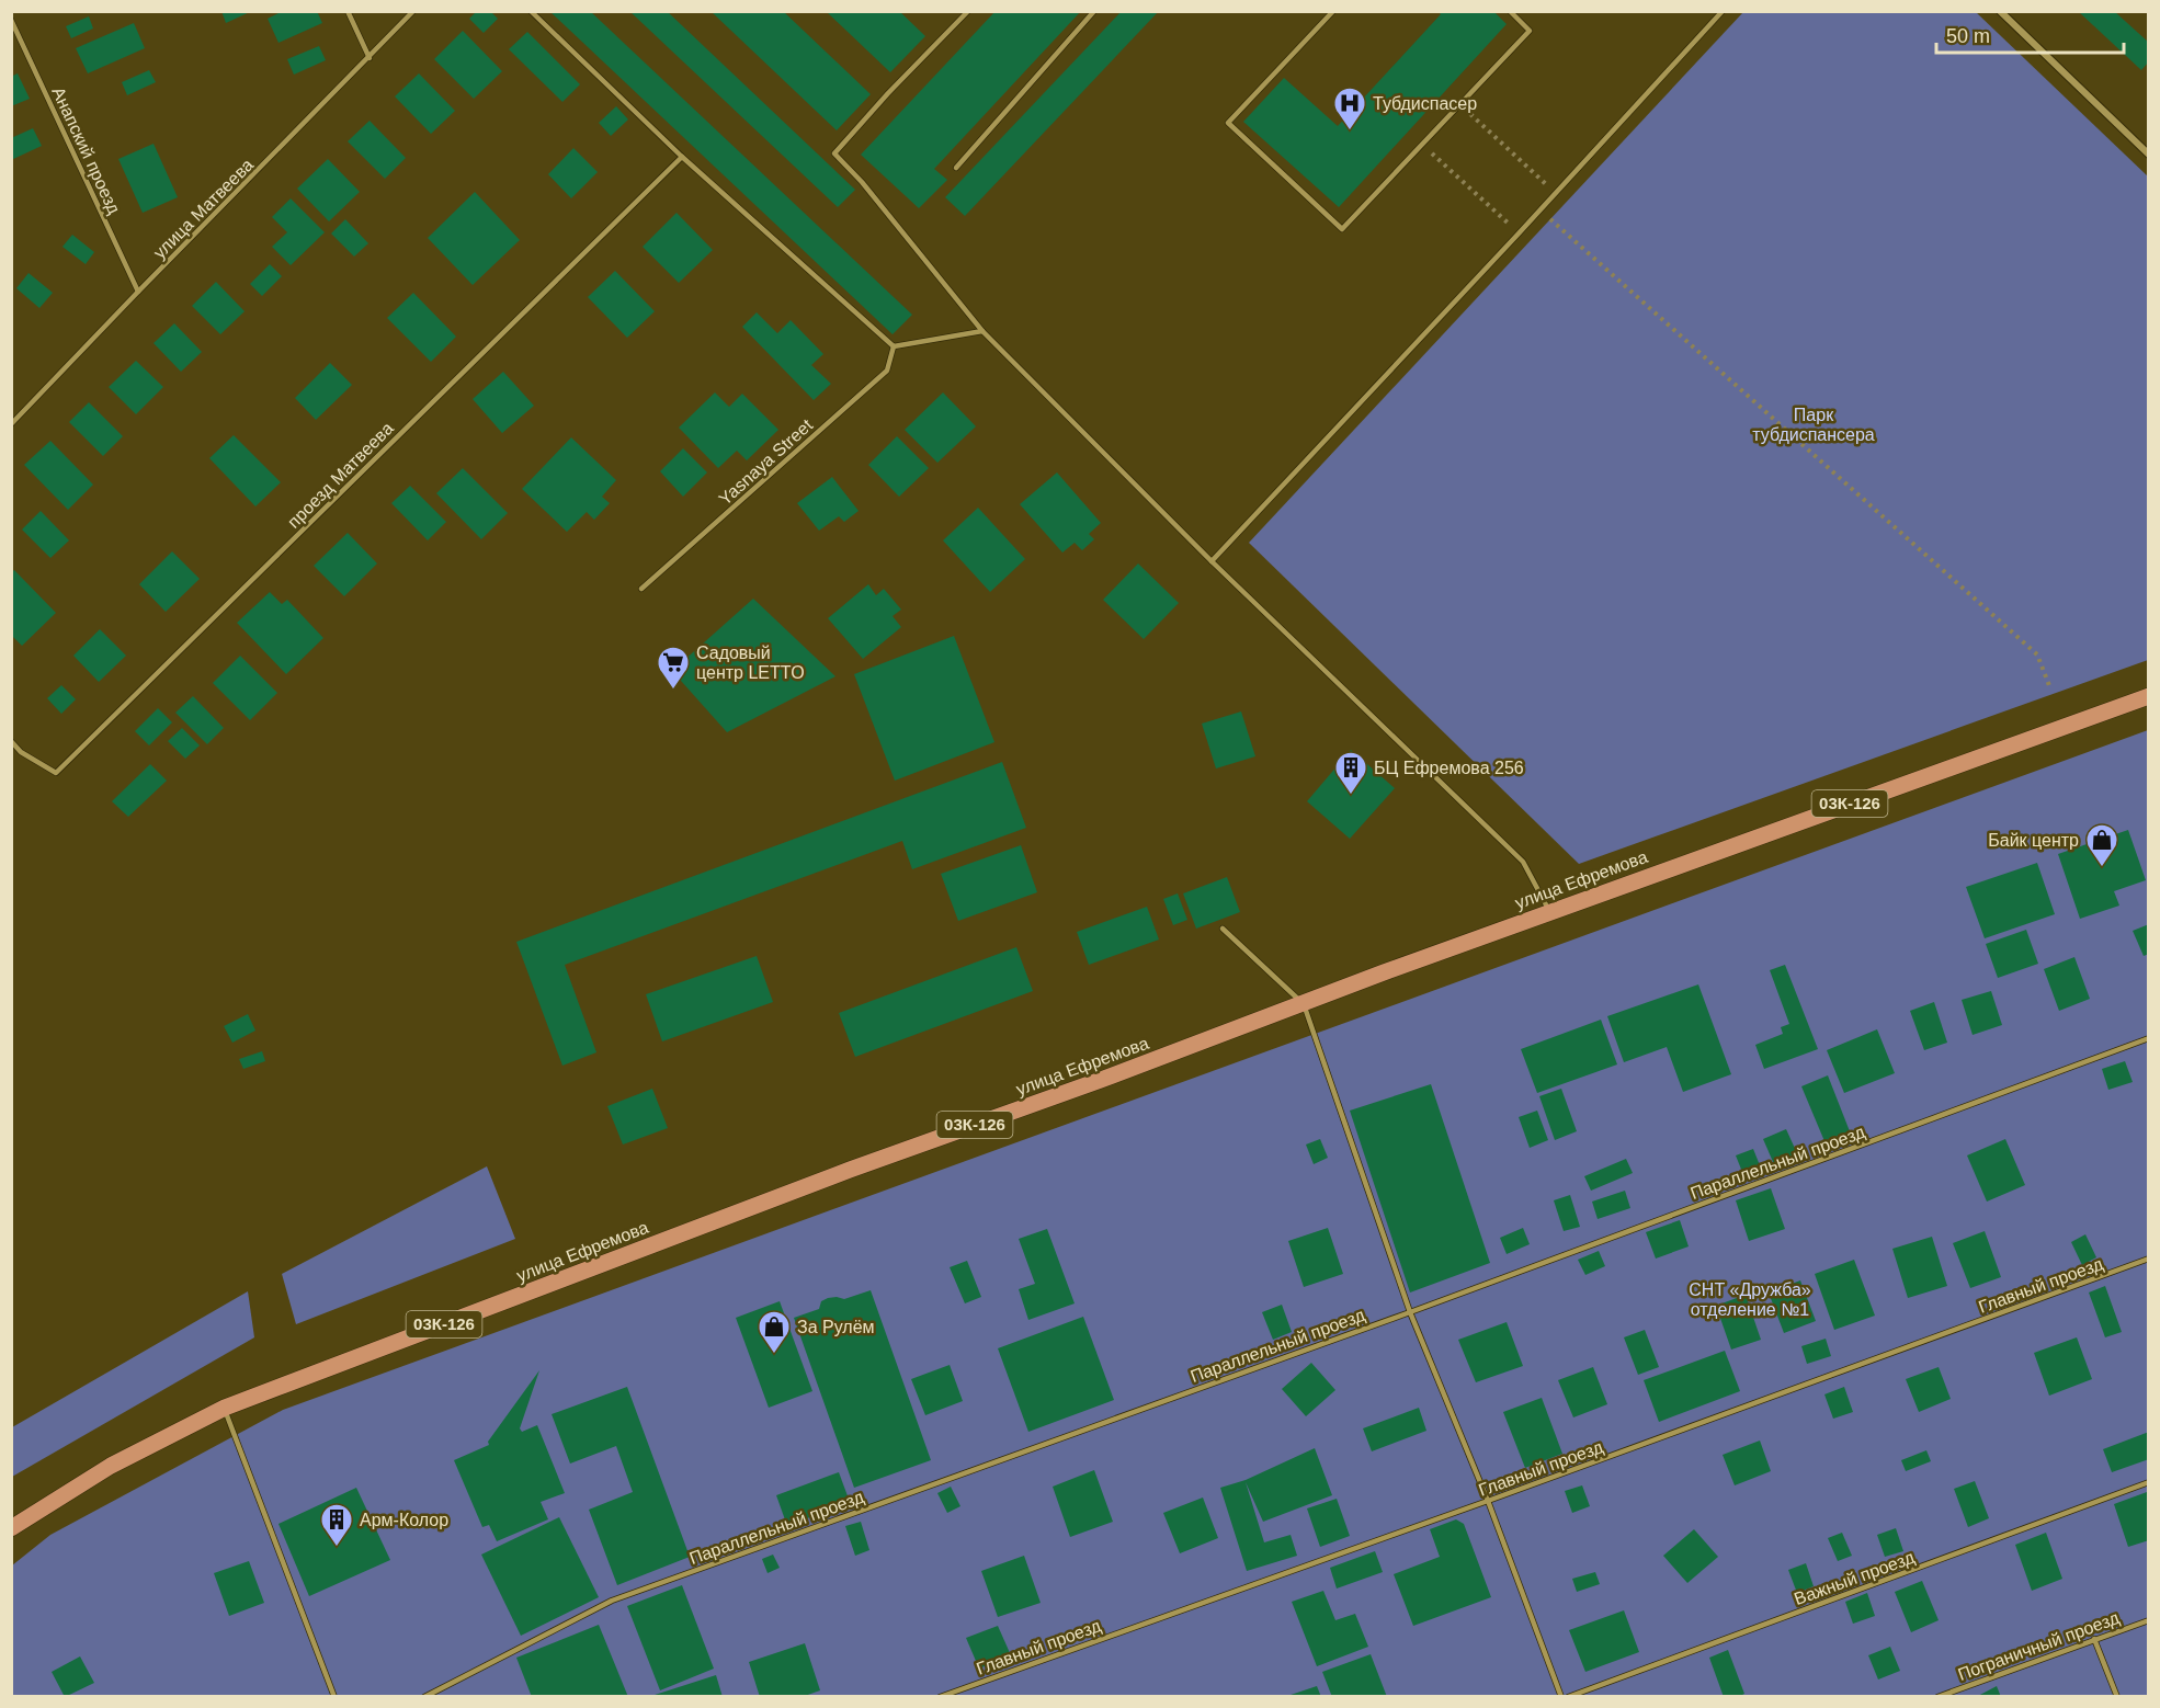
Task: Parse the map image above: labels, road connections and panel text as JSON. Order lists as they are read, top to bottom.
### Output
{
  "streets": {
    "main road": ["03К-126", "улица Ефремова"],
    "lane": [
      "Анапский проезд",
      "улица Матвеева",
      "Yasnaya Street",
      "проезд Матвеева",
      "Параллельный проезд",
      "Главный проезд",
      "Важный проезд",
      "Пограничный проезд"
    ]
  },
  "crossings": [
    ["Анапский проезд", "улица Матвеева"]
  ],
  "parks": ["Парк тубдиспансера", "СНТ «Дружба» отделение №1"],
  "places": {
    "hospital": ["Тубдиспасер"],
    "supermarket": ["Садовый центр LETTO"],
    "building": ["БЦ Ефремова 256", "Арм-Колор"],
    "shop": ["Байк центр", "За Рулём"]
  },
  "scale_bar": "50 m"
}
